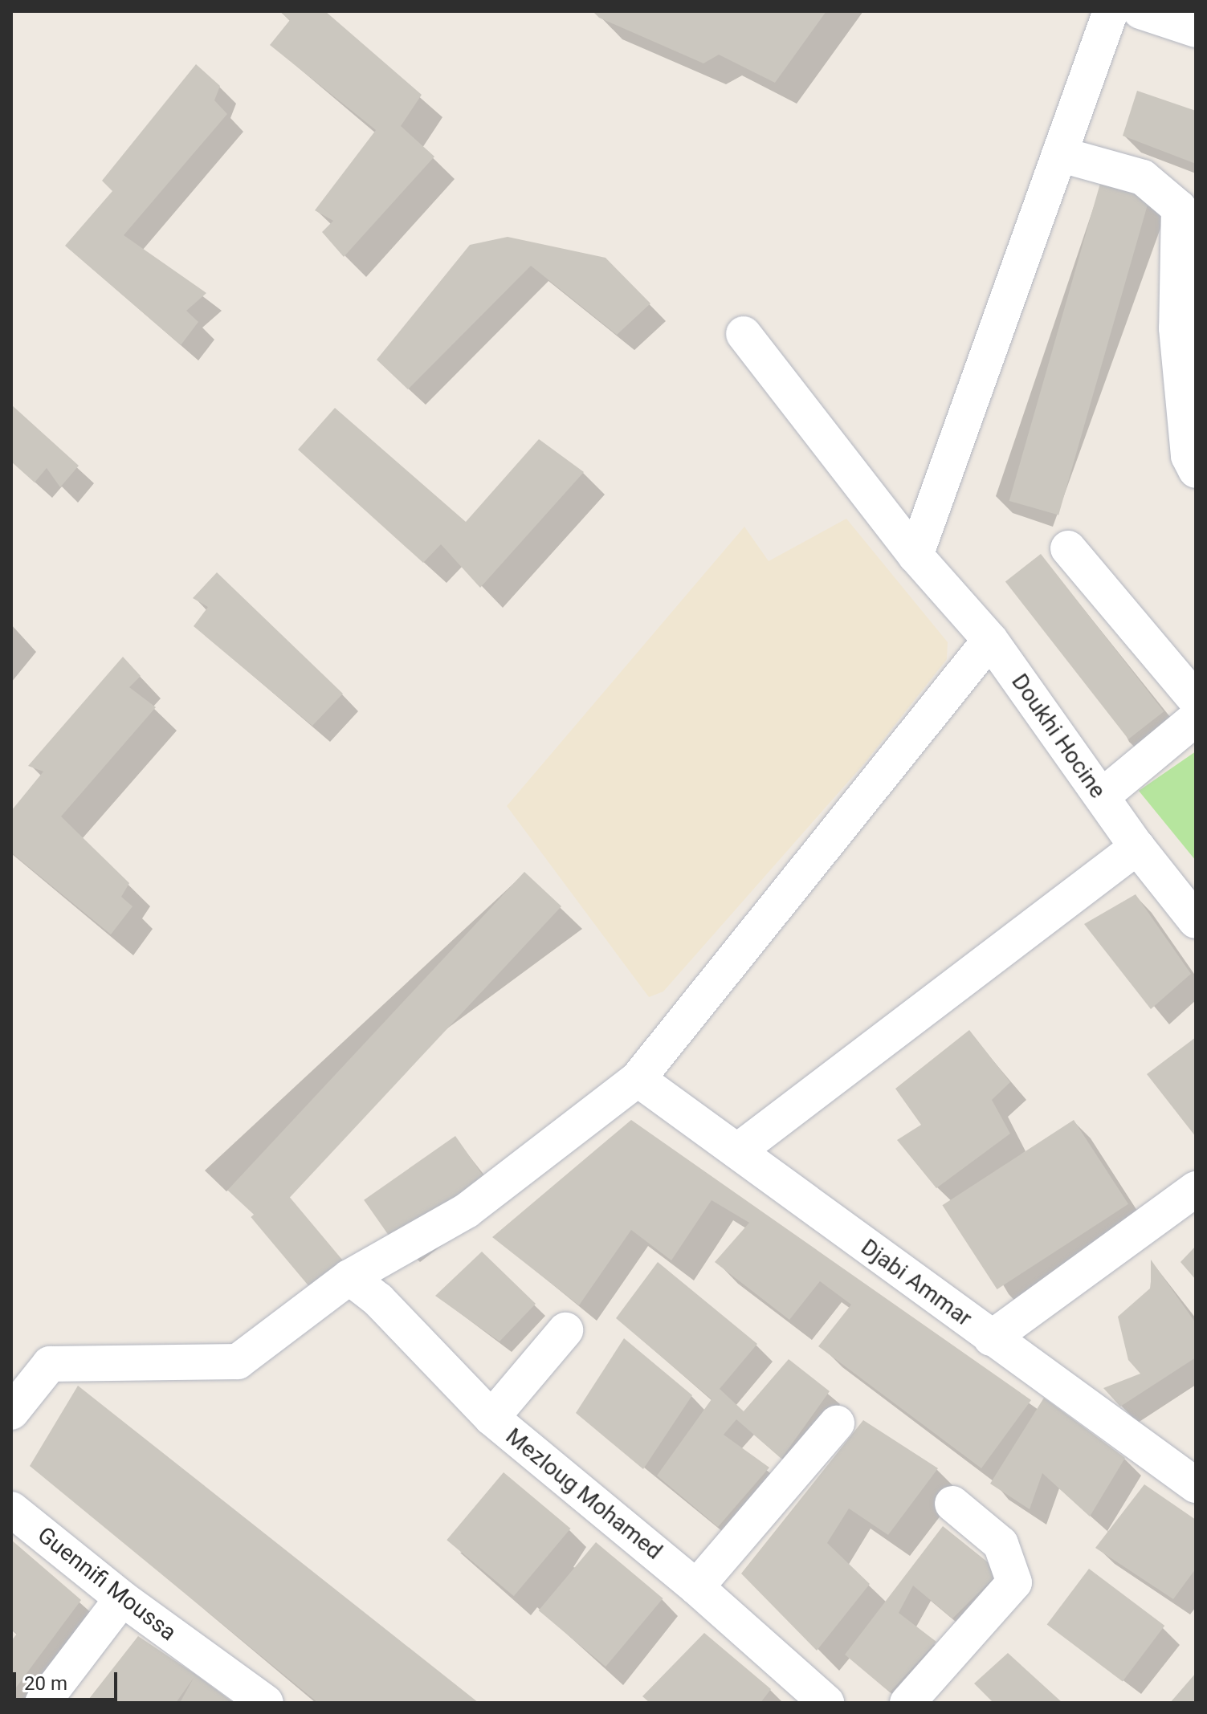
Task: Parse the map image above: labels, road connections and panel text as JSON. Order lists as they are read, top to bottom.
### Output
{
  "streets": {
    "street": [
      "Doukhi Hocine",
      "Djabi Ammar",
      "Mezloug Mohamed",
      "Guennifi Moussa"
    ]
  },
  "scale_bar": "20 m"
}
